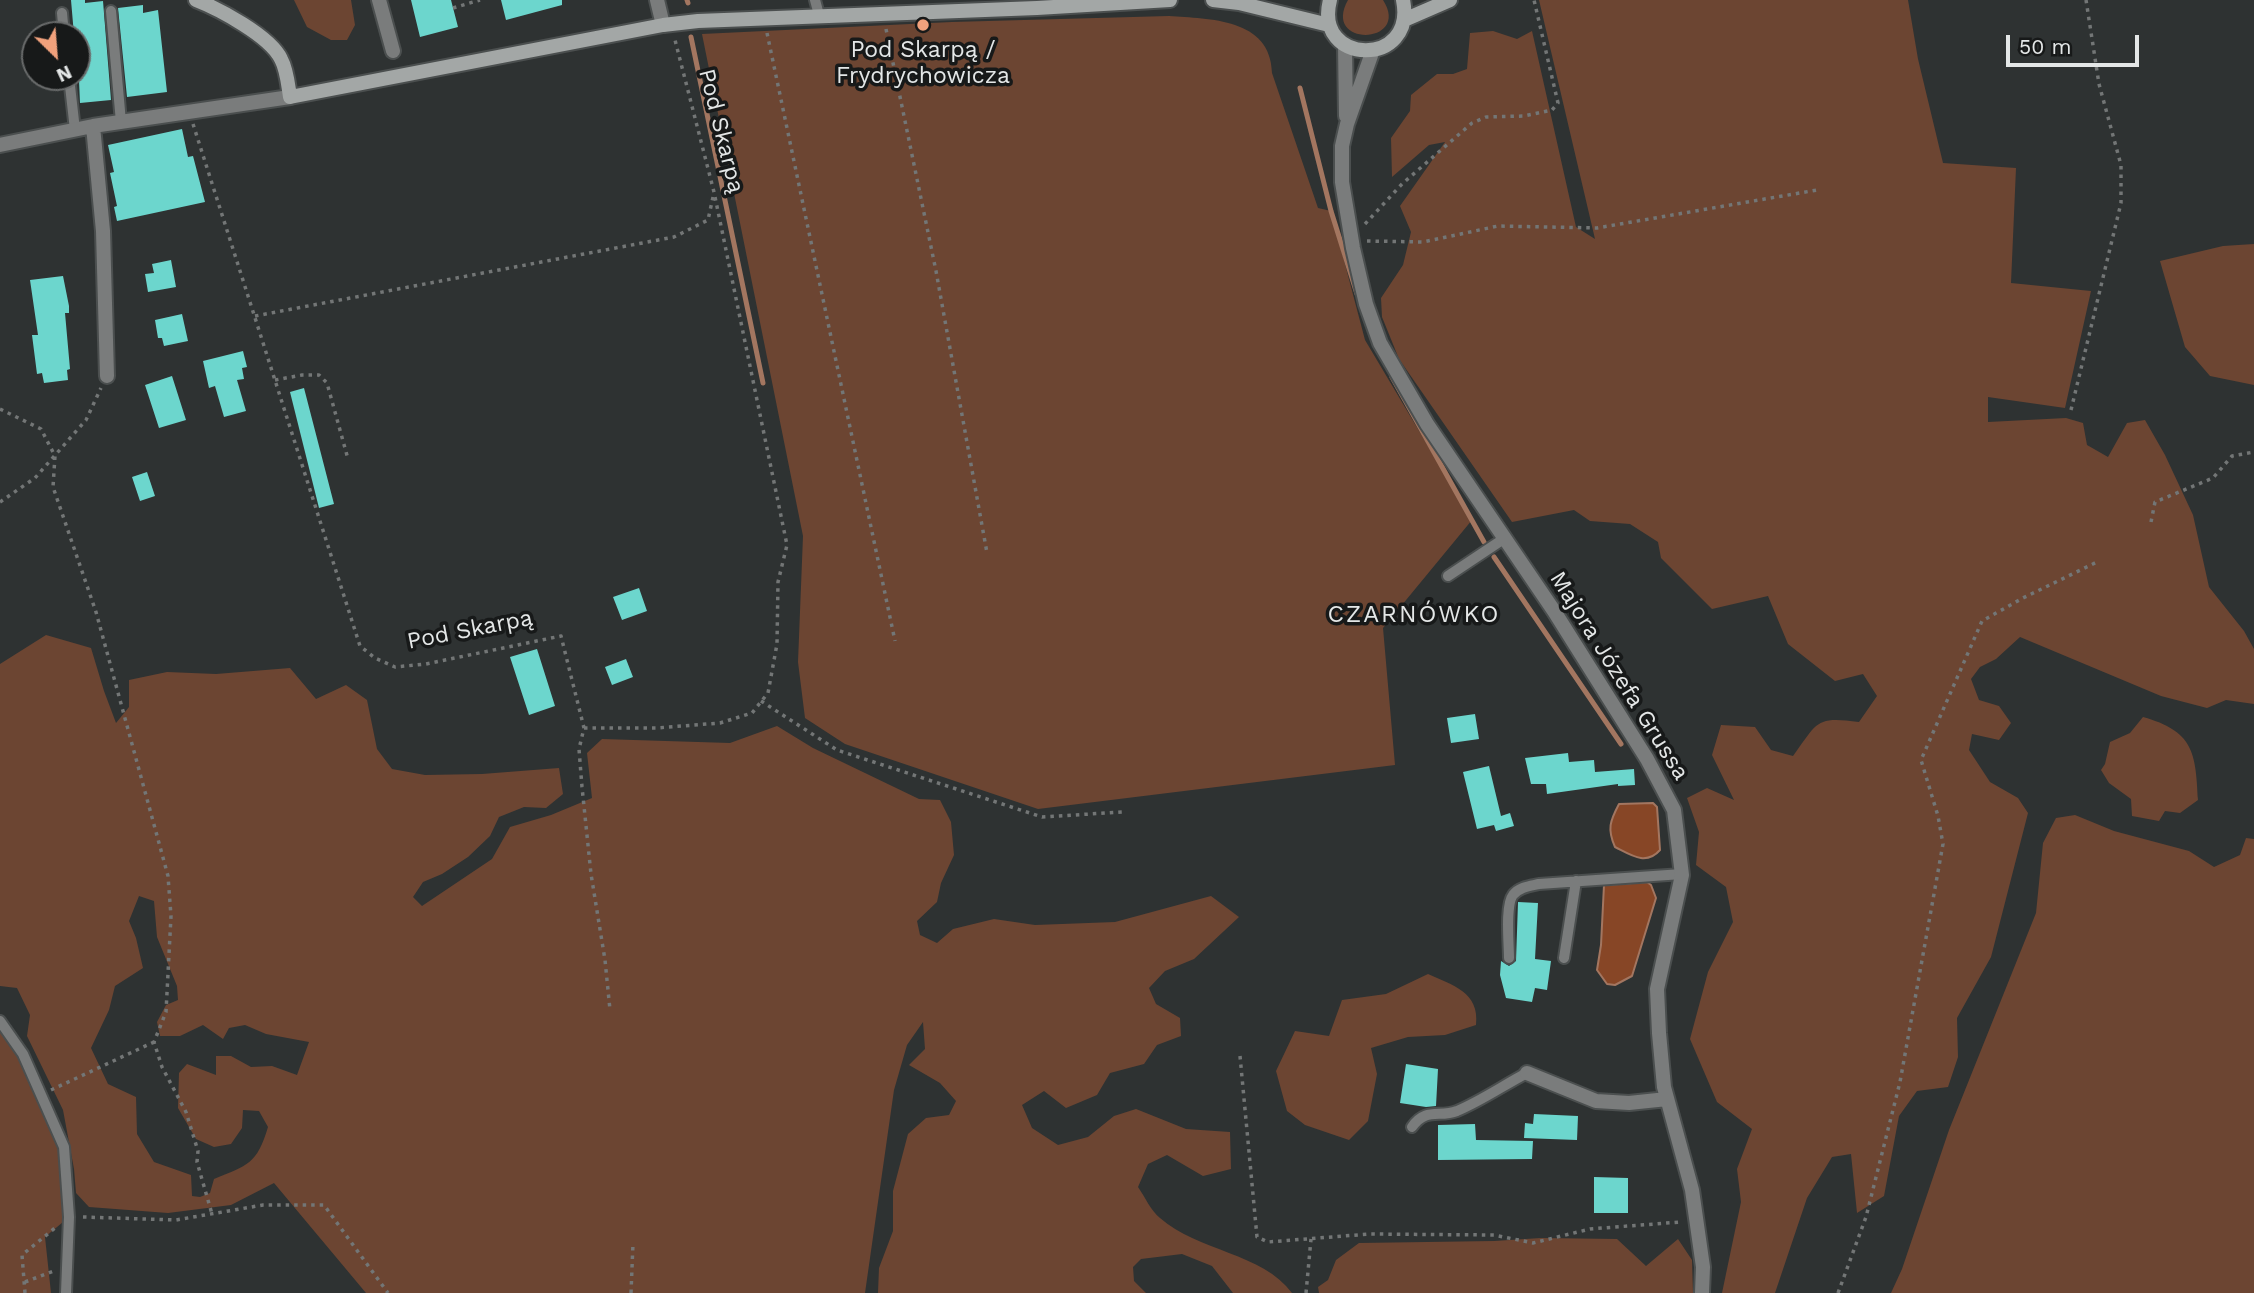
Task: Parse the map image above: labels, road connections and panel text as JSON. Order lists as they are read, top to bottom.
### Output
{
  "streets": {
    "street": ["Majora Józefa Grussa"],
    "path": ["Pod Skarpą"]
  },
  "districts": ["CZARNÓWKO"],
  "places": ["Pod Skarpą / Frydrychowicza"],
  "scale_bar": "50 m",
  "north": "bottom right"
}
